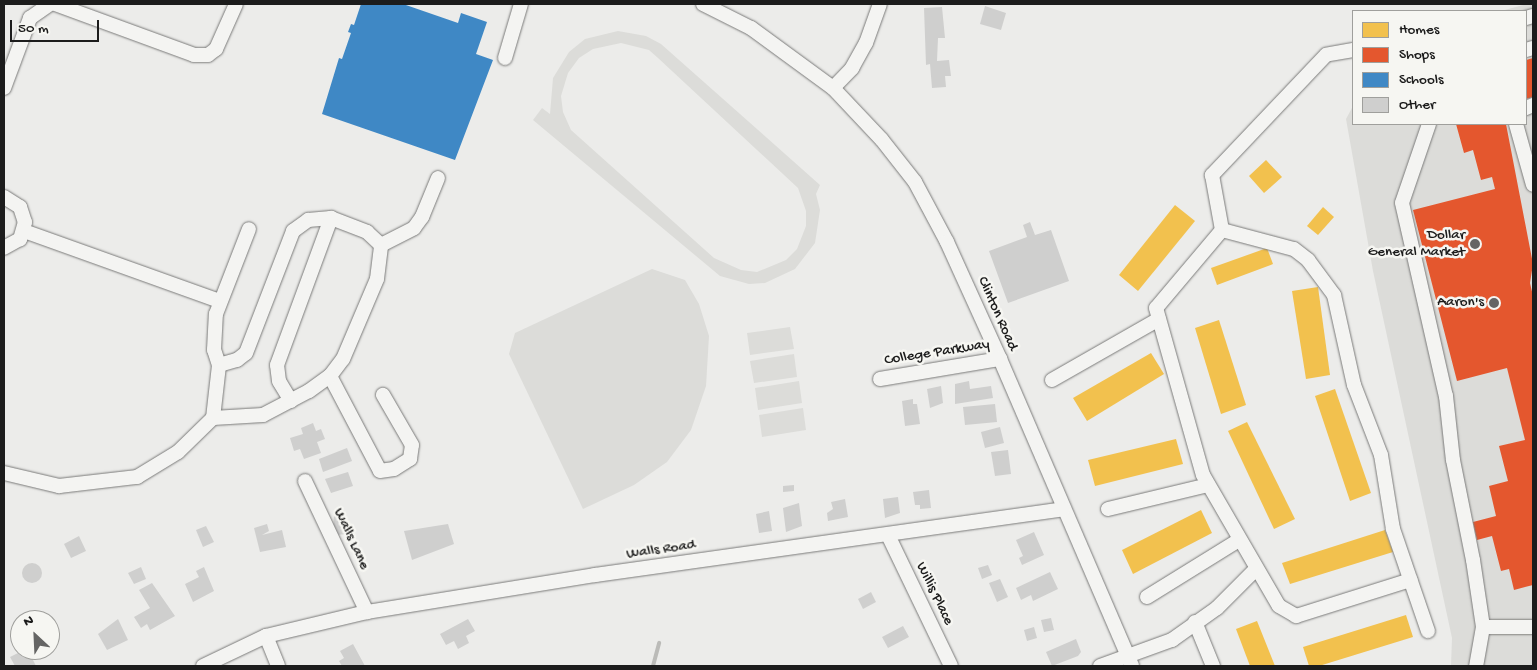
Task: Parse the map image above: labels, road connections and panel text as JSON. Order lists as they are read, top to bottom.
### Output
{
  "streets": {
    "street": [
      "Clinton Road",
      "College Parkway",
      "Walls Lane",
      "Walls Road",
      "Willis Place"
    ]
  },
  "crossings": [
    ["Clinton Road", "College Parkway"],
    ["Clinton Road", "Walls Road"],
    ["Walls Lane", "Walls Road"],
    ["Walls Road", "Willis Place"]
  ],
  "places": ["Dollar General Market", "Aaron's"],
  "legend": [
    "Homes",
    "Shops",
    "Schools",
    "Other"
  ],
  "scale_bar": "50 m",
  "north": "top left"
}
